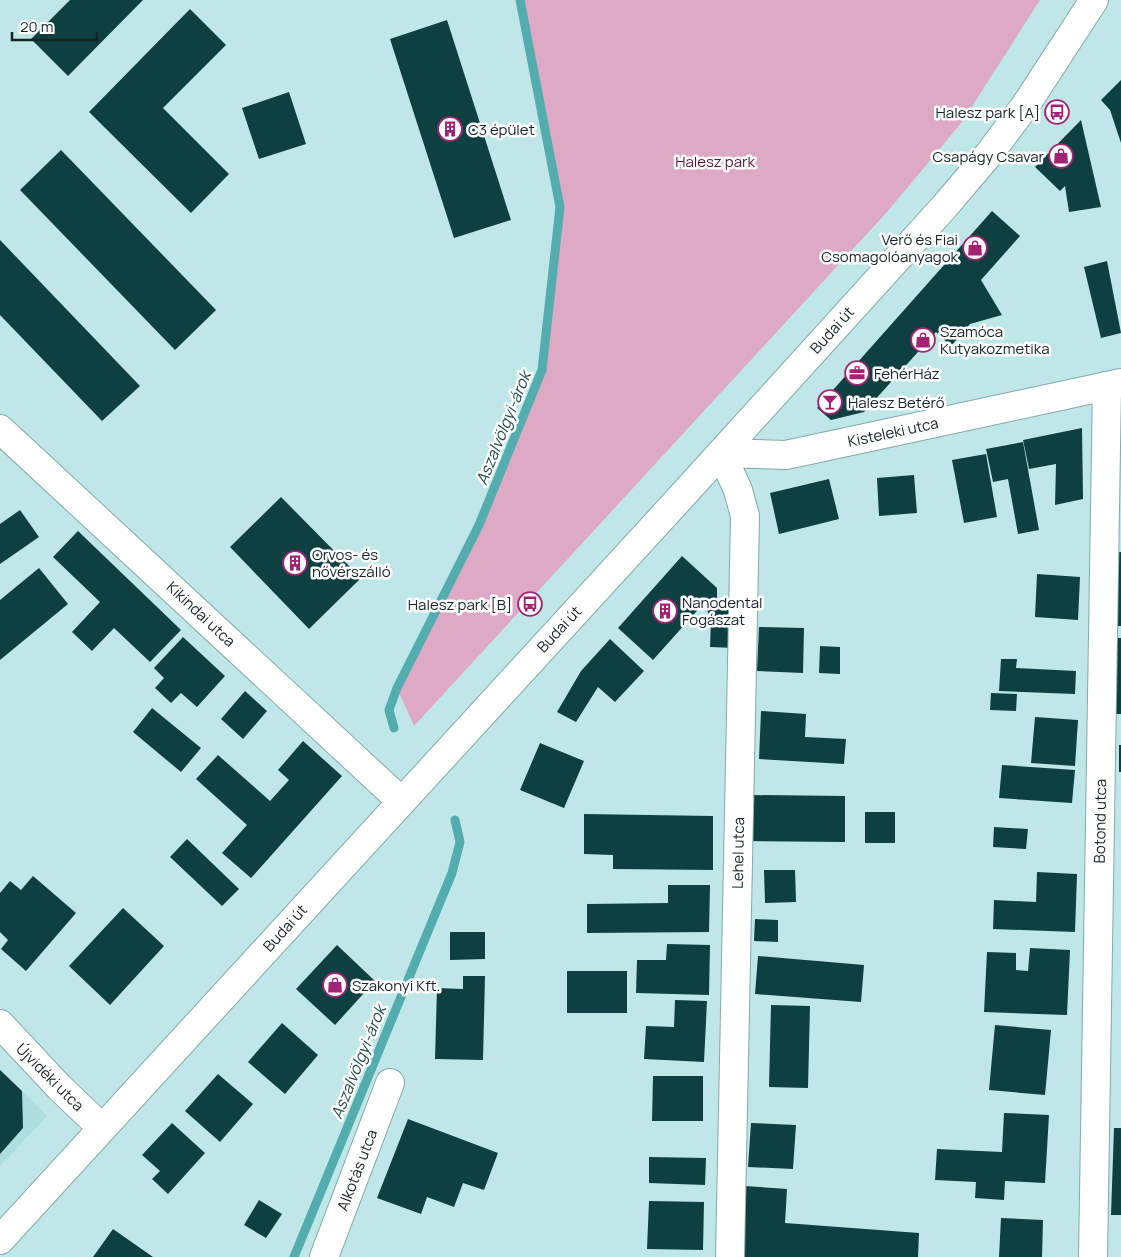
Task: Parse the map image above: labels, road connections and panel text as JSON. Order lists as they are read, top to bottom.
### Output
{
  "streets": {
    "street": [
      "Budai út",
      "Kisteleki utca",
      "Kikindai utca",
      "Botond utca",
      "Lehel utca",
      "Újvidéki utca",
      "Alkotás utca"
    ]
  },
  "crossings": [
    ["Budai út", "Kisteleki utca"],
    ["Budai út", "Kikindai utca"],
    ["Budai út", "Lehel utca"],
    ["Budai út", "Újvidéki utca"],
    ["Kisteleki utca", "Botond utca"],
    ["Kisteleki utca", "Lehel utca"]
  ],
  "water": ["Aszalvölgyi-árok"],
  "parks": ["Halesz park"],
  "places": {
    "bus stop": ["Halesz park [A]", "Halesz park [B]"],
    "building": ["C3 épület", "Orvos- és nővérszálló", "Nanodental Fogászat"],
    "shop": [
      "Csapágy Csavar",
      "Verő és Fiai Csomagolóanyagok",
      "Szamóca Kutyakozmetika",
      "Szakonyi Kft."
    ],
    "office": ["FehérHáz"],
    "bar": ["Halesz Betérő"]
  },
  "scale_bar": "20 m"
}
